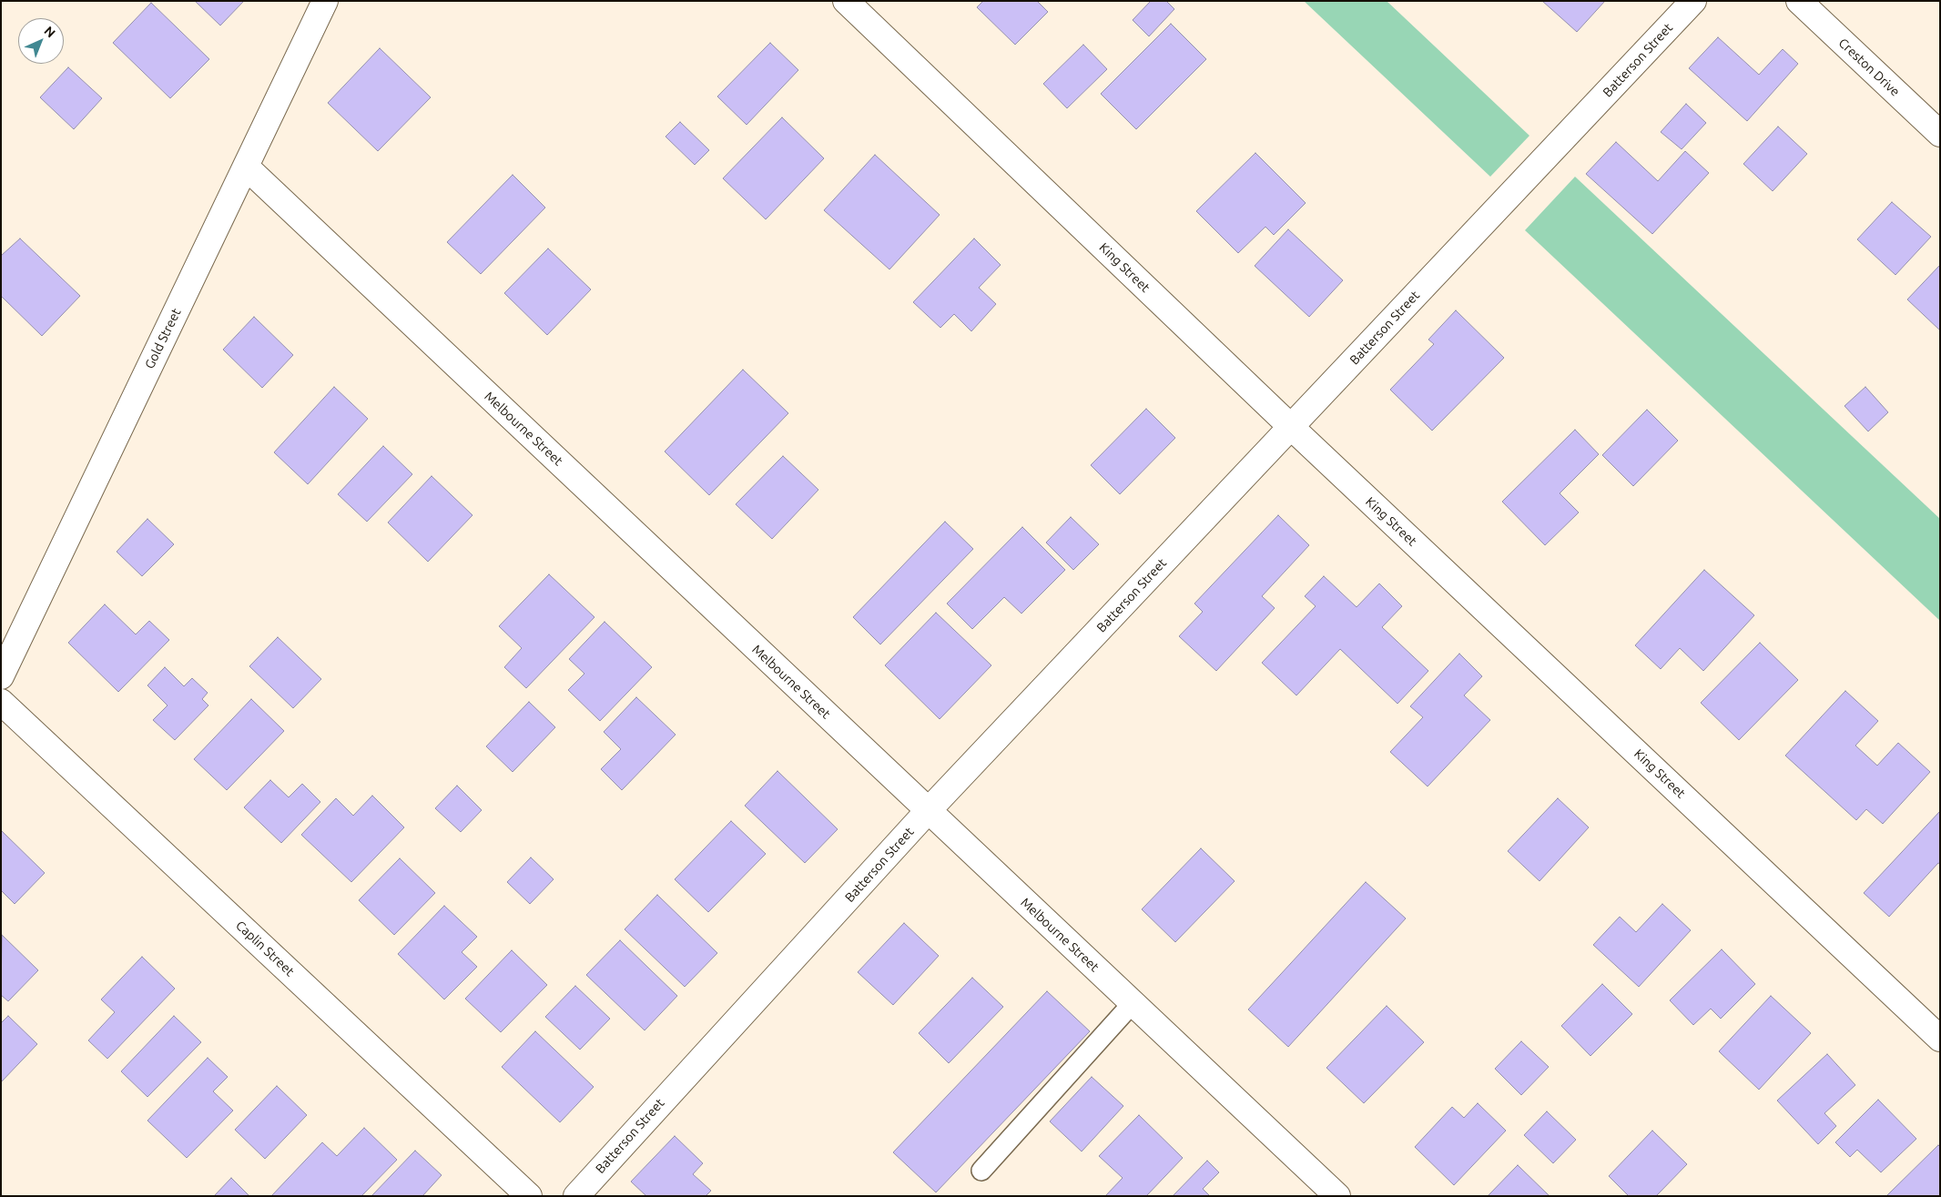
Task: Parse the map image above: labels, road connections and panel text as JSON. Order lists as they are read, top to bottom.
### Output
{
  "streets": {
    "street": [
      "Batterson Street",
      "Creston Drive",
      "King Street",
      "Gold Street",
      "Melbourne Street",
      "Caplin Street"
    ]
  },
  "crossings": [
    ["Batterson Street", "King Street"],
    ["Batterson Street", "Melbourne Street"],
    ["Gold Street", "Melbourne Street"]
  ],
  "north": "top right"
}
